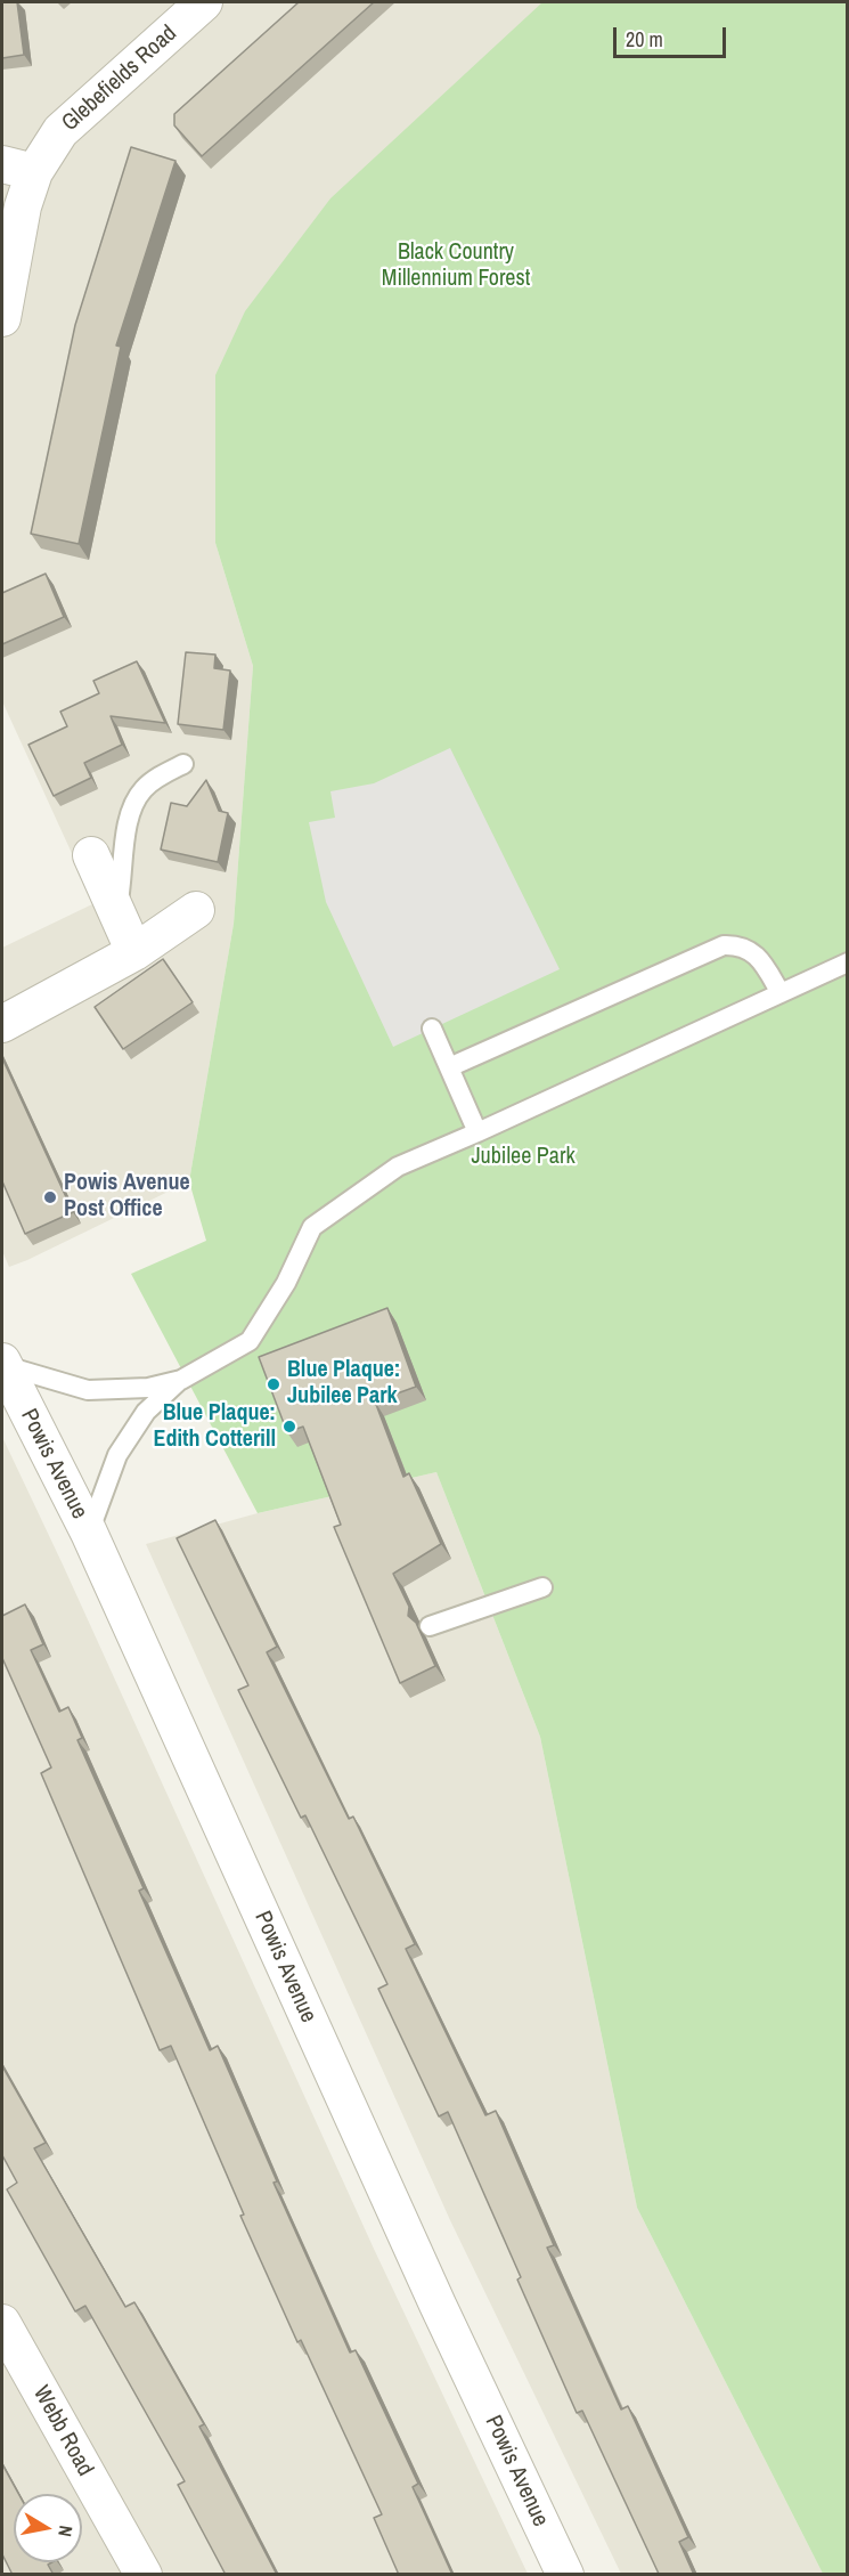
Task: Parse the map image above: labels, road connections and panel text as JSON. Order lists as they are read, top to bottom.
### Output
{
  "streets": {
    "street": ["Glebefields Road", "Powis Avenue", "Webb Road"]
  },
  "parks": ["Black Country Millennium Forest", "Jubilee Park"],
  "places": ["Powis Avenue Post Office", "Blue Plaque: Jubilee Park", "Blue Plaque: Edith Cotterill"],
  "scale_bar": "20 m",
  "north": "right"
}
